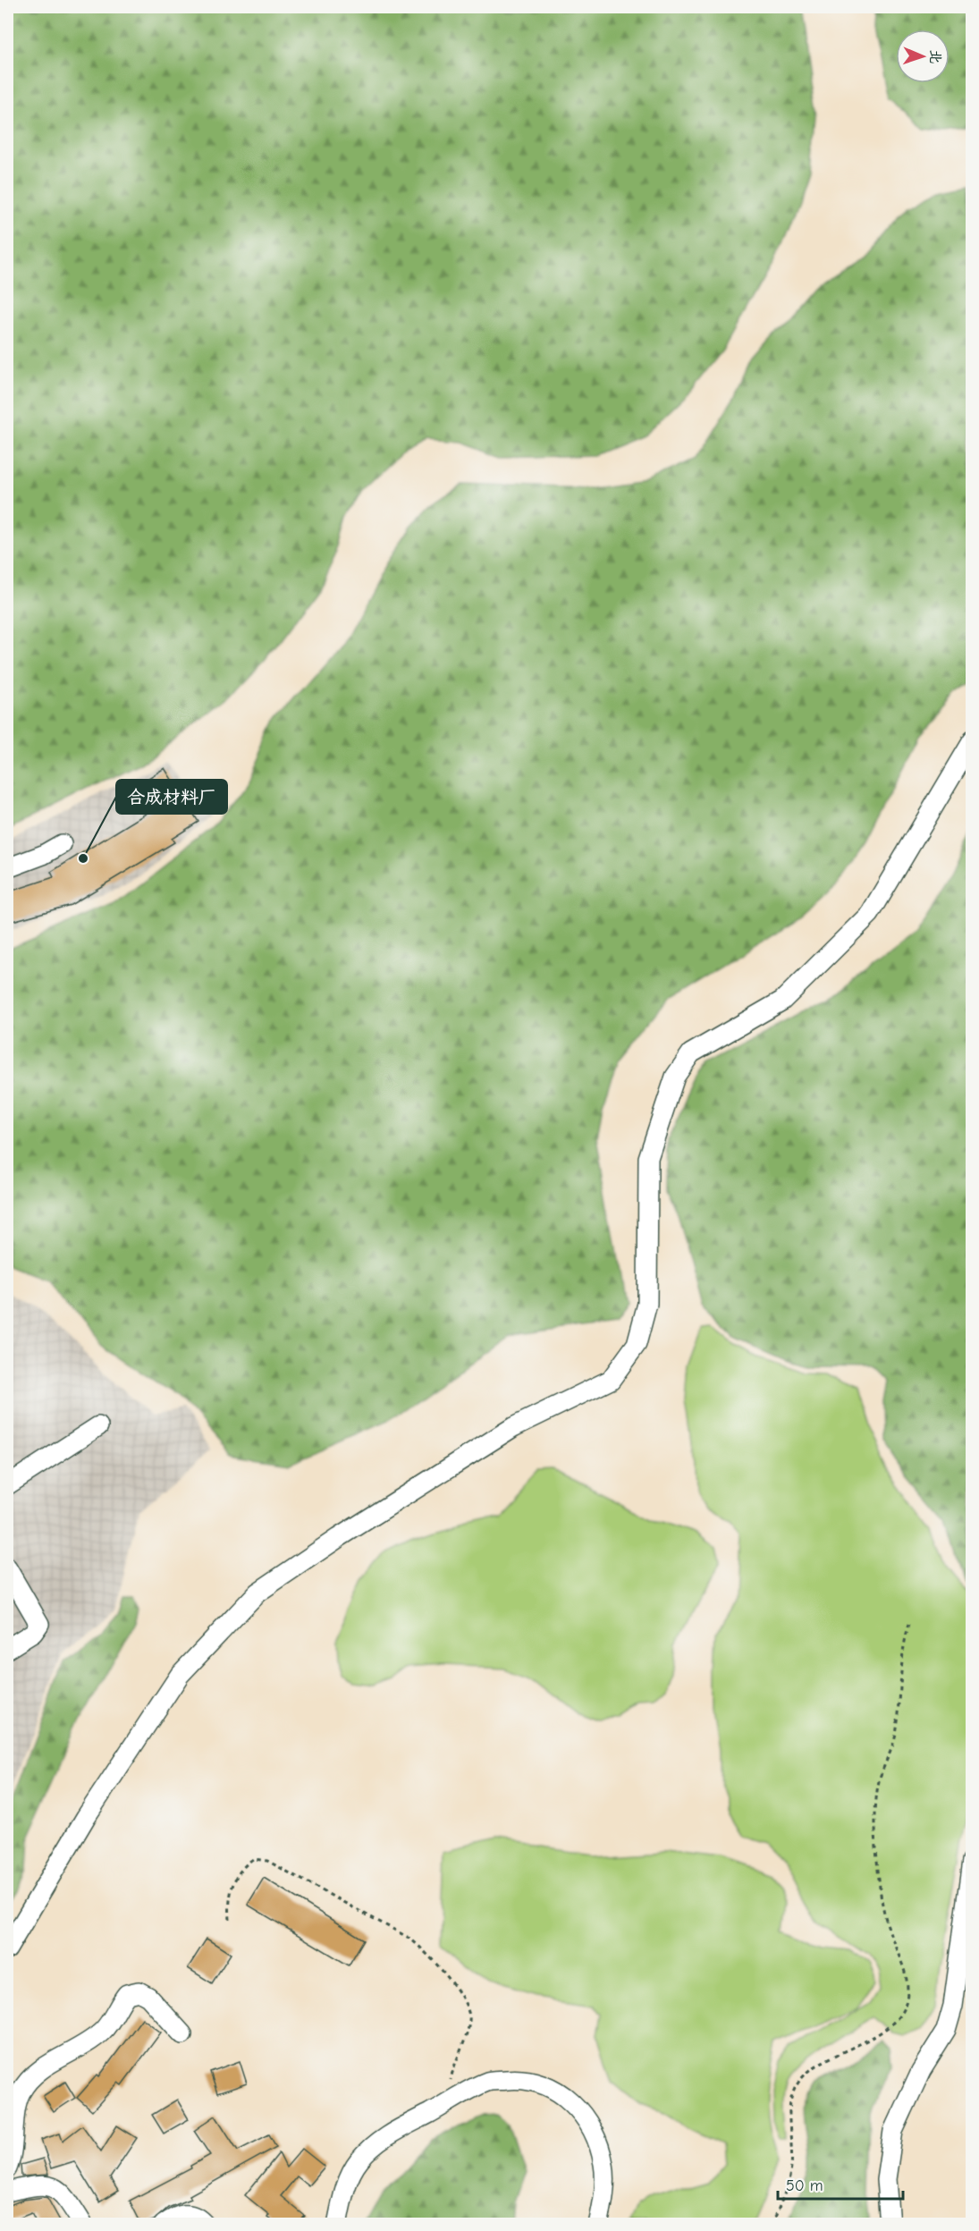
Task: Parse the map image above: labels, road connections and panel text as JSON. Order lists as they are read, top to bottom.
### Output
{
  "places": ["合成材料厂"],
  "scale_bar": "50 m",
  "north": "right"
}
